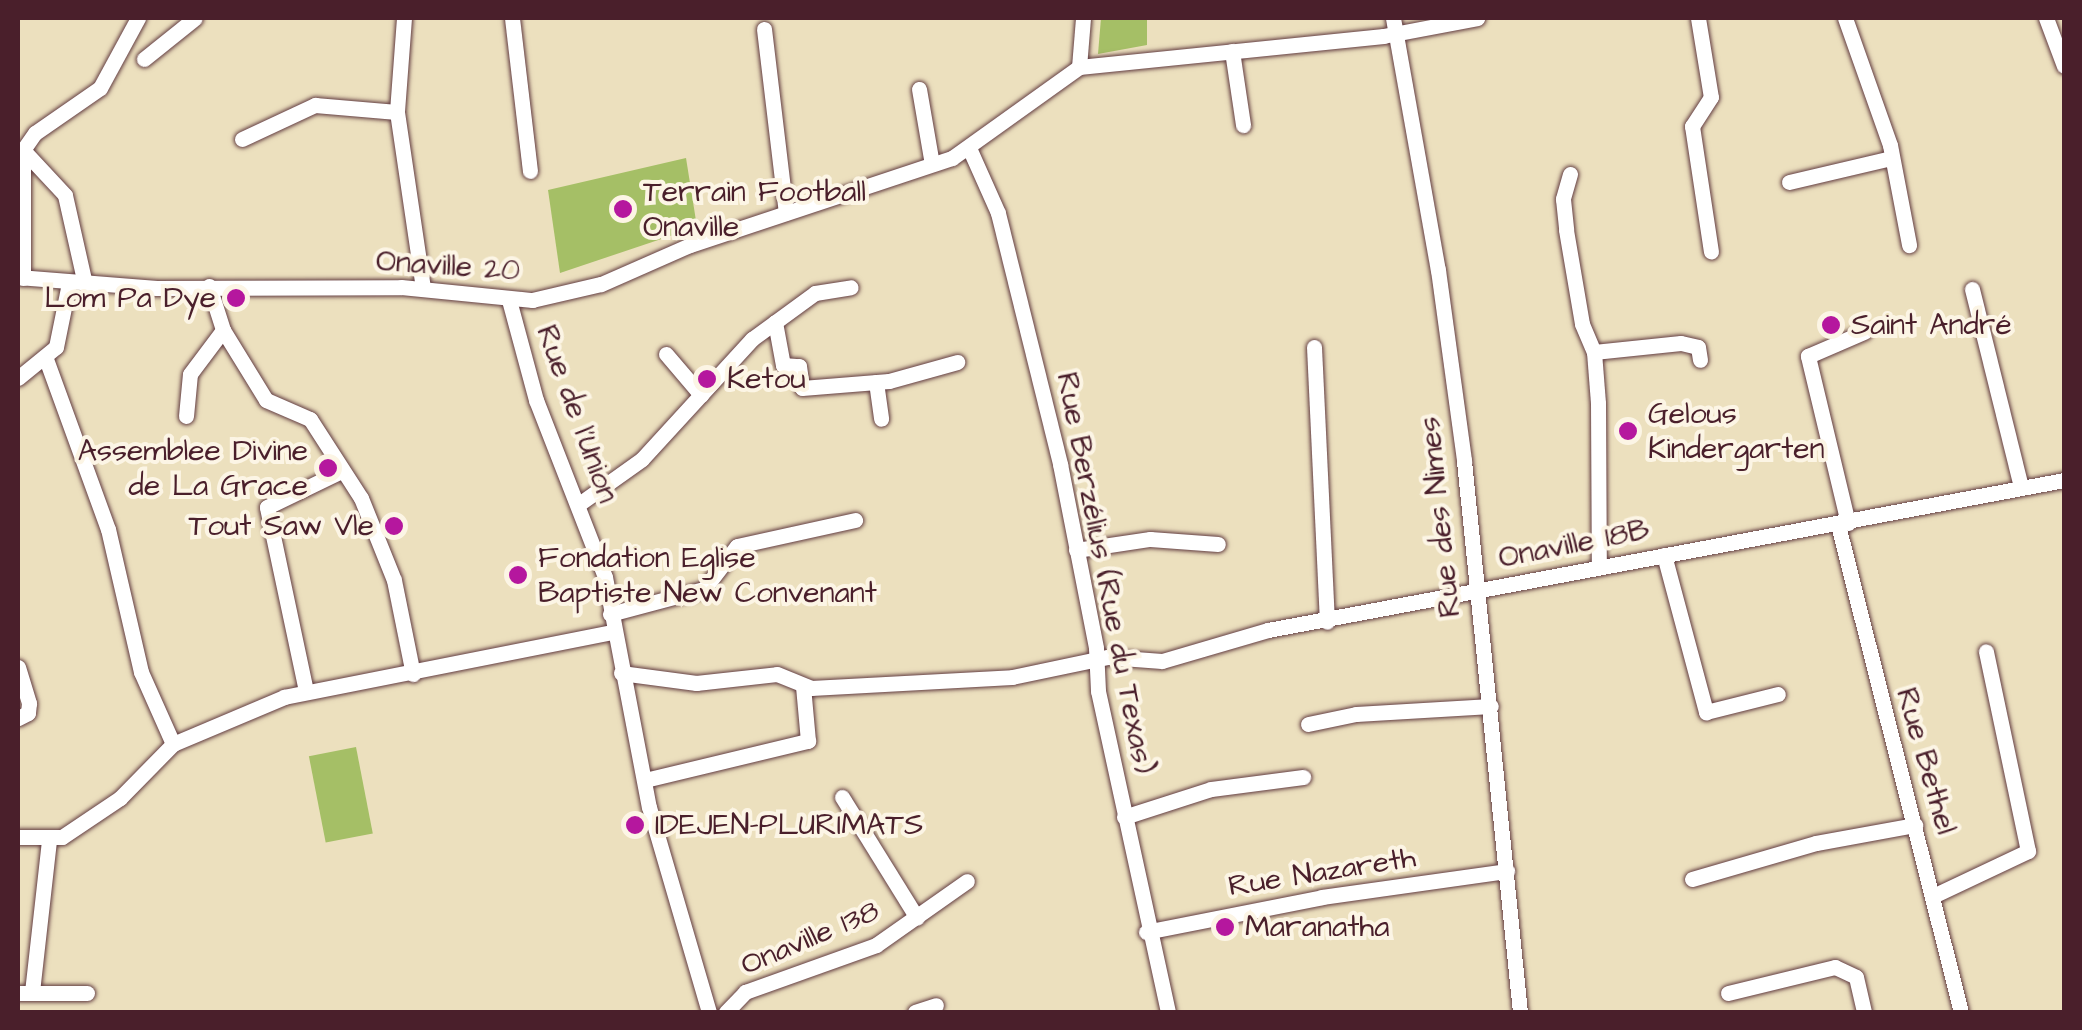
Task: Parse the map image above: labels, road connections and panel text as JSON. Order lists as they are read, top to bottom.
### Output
{
  "streets": {
    "street": [
      "Onaville 20",
      "Rue de l'Union",
      "Rue des Nimes",
      "Onaville 18B",
      "Rue Berzélius (Rue du Texas)",
      "Rue Bethel",
      "Rue Nazareth",
      "Onaville 138"
    ]
  },
  "crossings": [
    ["Onaville 20", "Rue de l'Union"],
    ["Onaville 20", "Rue Berzélius (Rue du Texas)"],
    ["Rue de l'Union", "Onaville 18B"],
    ["Rue des Nimes", "Onaville 18B"],
    ["Rue des Nimes", "Rue Nazareth"],
    ["Onaville 18B", "Rue Berzélius (Rue du Texas)"],
    ["Onaville 18B", "Rue Bethel"],
    ["Rue Berzélius (Rue du Texas)", "Rue Nazareth"]
  ],
  "places": [
    "Terrain Football Onaville",
    "Lom Pa Dye",
    "Saint André",
    "Ketou",
    "Gelous Kindergarten",
    "Assemblee Divine de La Grace",
    "Tout Saw Vle",
    "Fondation Eglise Baptiste New Convenant",
    "IDEJEN-PLURIMATS",
    "Maranatha"
  ]
}
